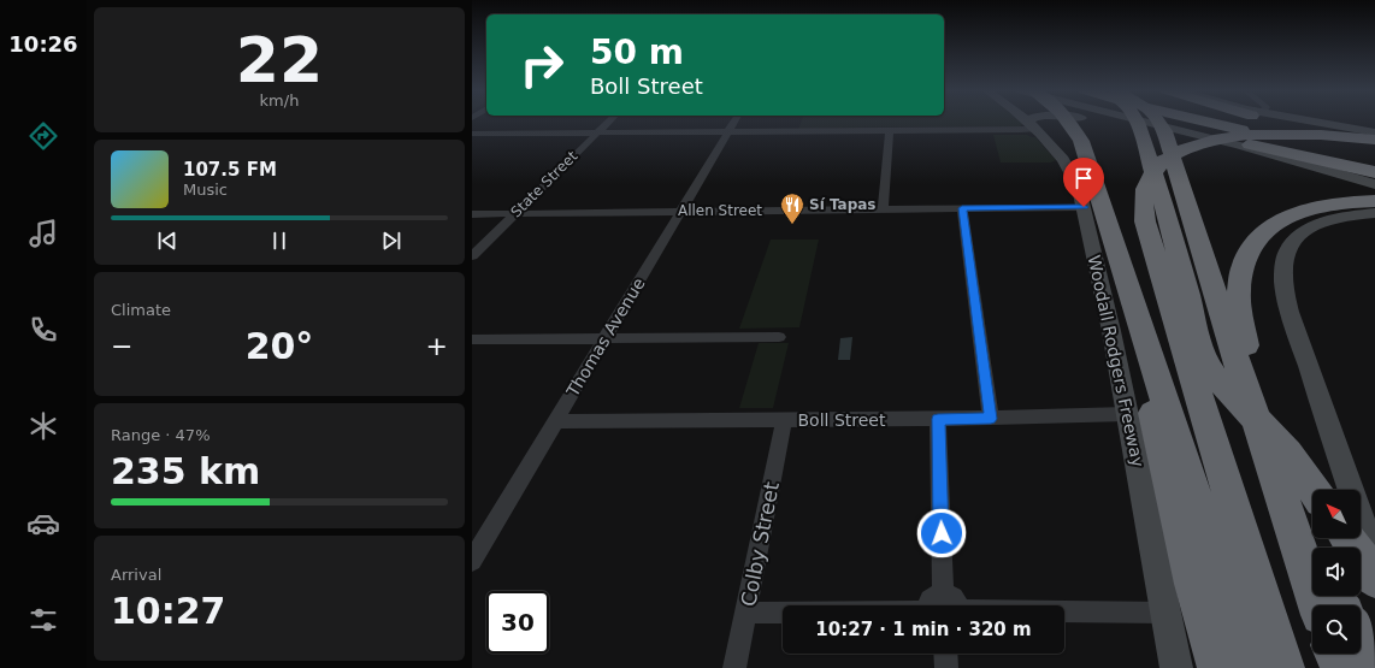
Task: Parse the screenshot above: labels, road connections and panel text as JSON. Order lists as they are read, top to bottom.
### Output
{
  "streets": {
    "main road": ["Woodall Rodgers Freeway"],
    "street": [
      "State Street",
      "Allen Street",
      "Thomas Avenue",
      "Boll Street",
      "Colby Street"
    ]
  },
  "crossings": [
    ["State Street", "Allen Street"],
    ["Allen Street", "Thomas Avenue"],
    ["Allen Street", "Woodall Rodgers Freeway"],
    ["Thomas Avenue", "Boll Street"],
    ["Woodall Rodgers Freeway", "Boll Street"],
    ["Boll Street", "Colby Street"]
  ],
  "places": {
    "restaurant": ["Sí Tapas"]
  },
  "north": "top left",
  "page": {
    "tabs": "10:26",
    "tile": [
      ["22", "km/h"],
      "Climate",
      ["Range · 47%", "235 km"],
      ["Arrival", "10:27"]
    ],
    "turn": ["50 m", "Boll Street"],
    "song": ["107.5 FM", "Music"],
    "heat": ["−", "20°", "+"],
    "limit": "30",
    "trip": "10:27 · 1 min · 320 m"
  }
}
